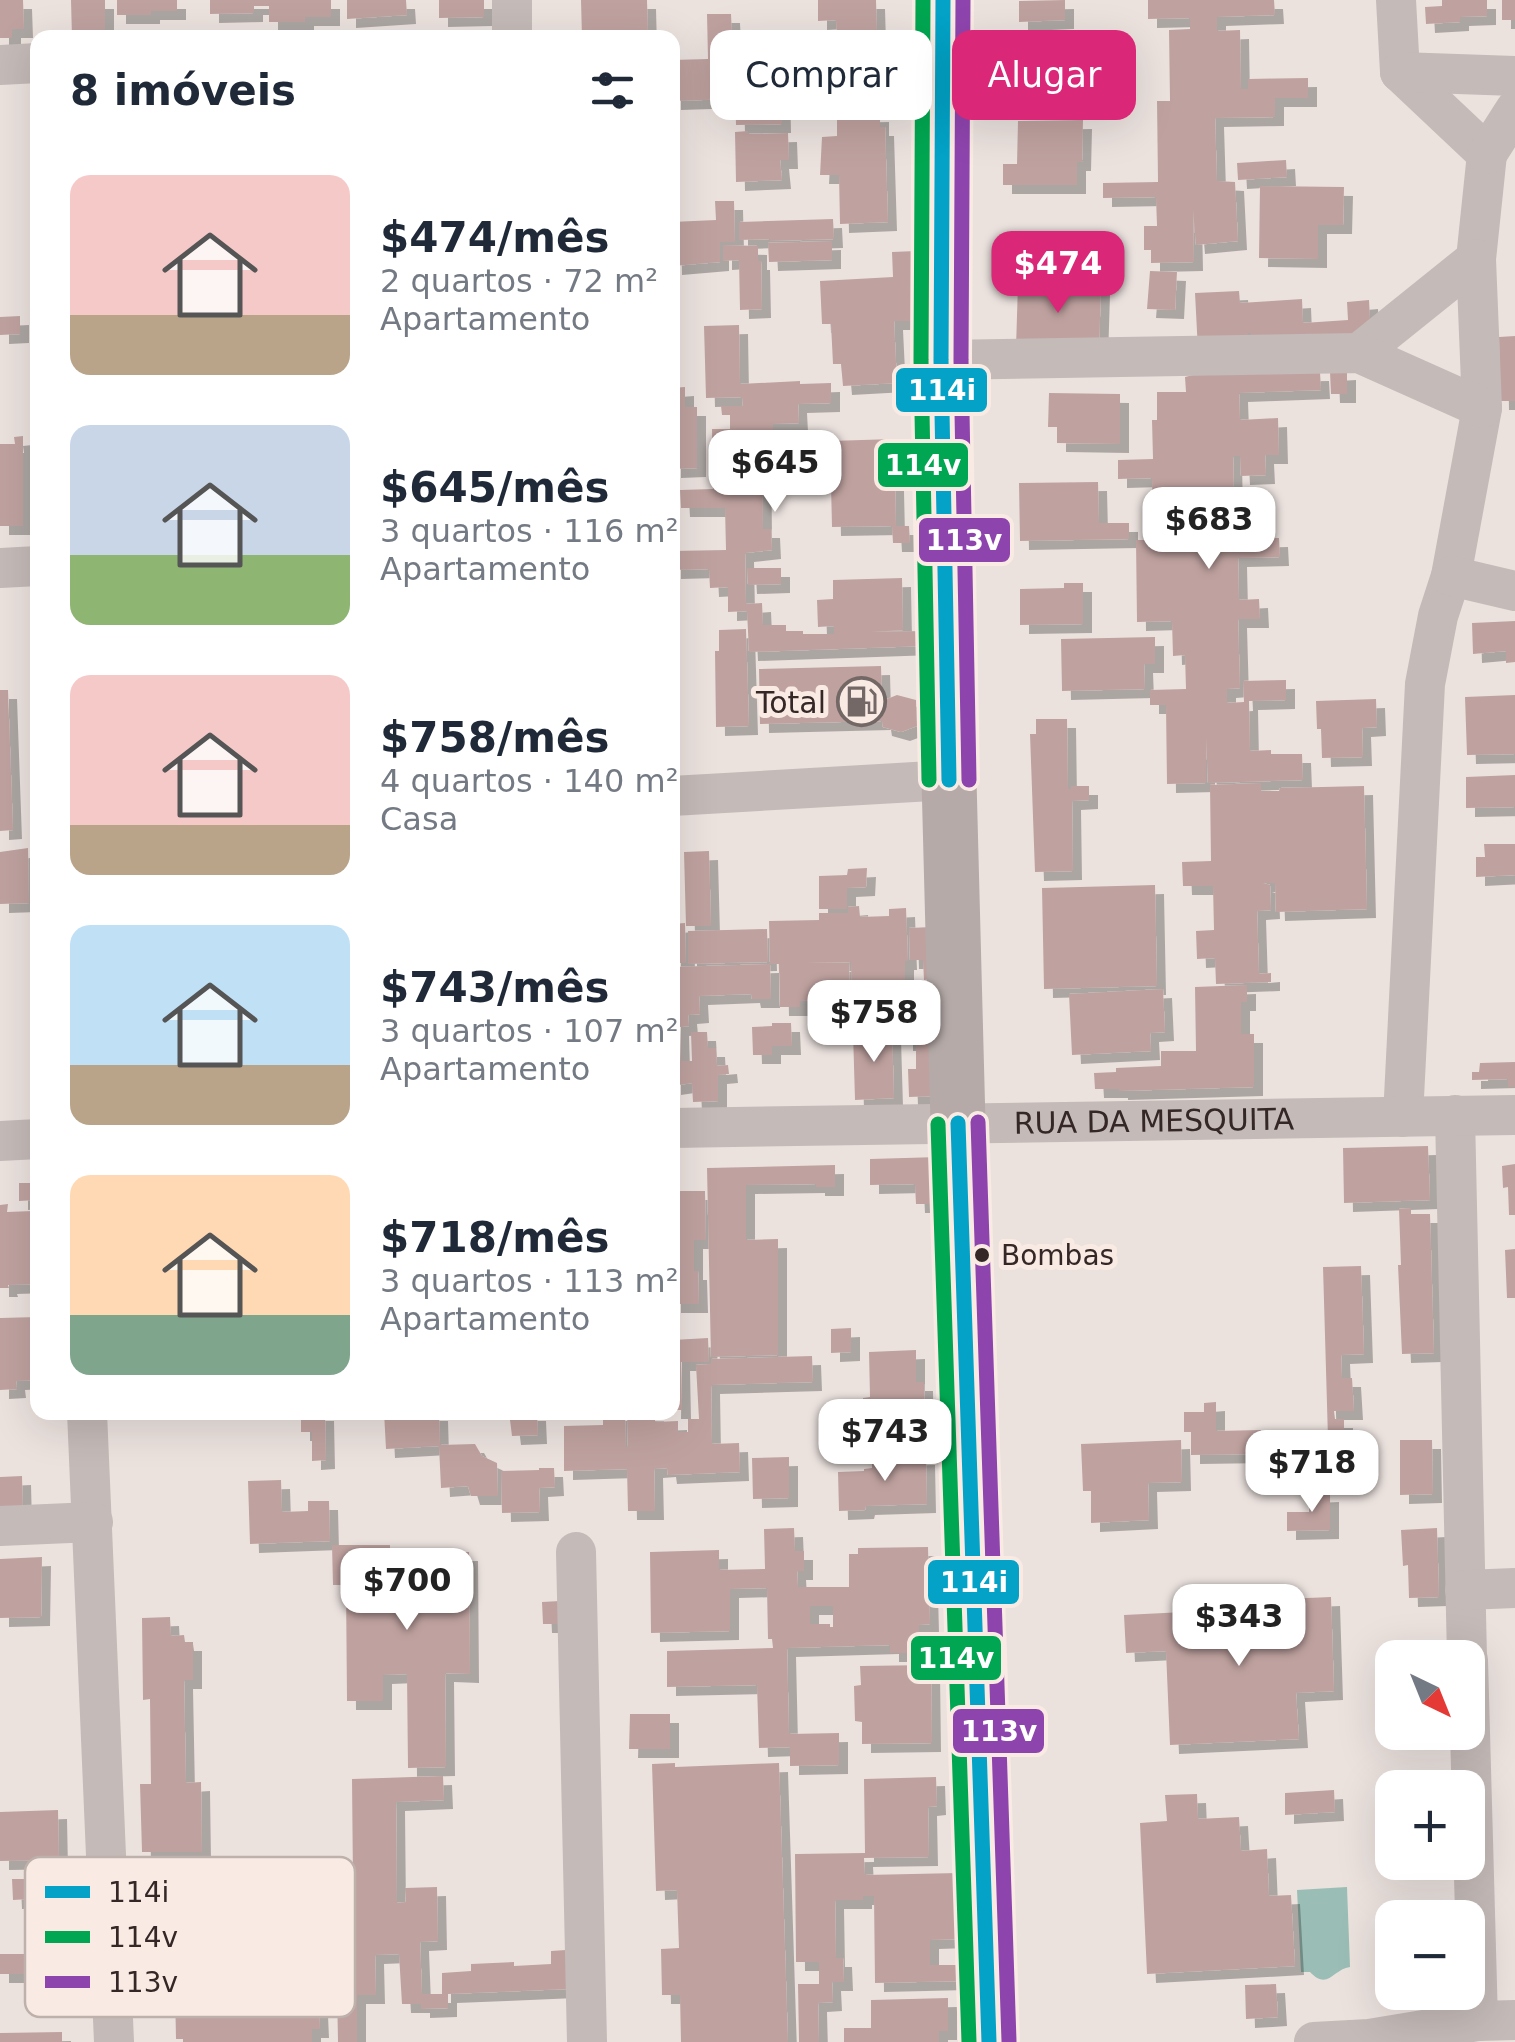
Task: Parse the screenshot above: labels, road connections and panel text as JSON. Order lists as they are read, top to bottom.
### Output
{
  "streets": {
    "street": ["RUA DA MESQUITA"]
  },
  "places": {
    "fuel station": ["Total"],
    "other": ["Bombas"]
  },
  "lines": ["transit line 114i", "transit line 114v", "transit line 113v"],
  "legend": ["114i", "114v", "113v"],
  "north": "bottom right",
  "page": {
    "chip": ["Comprar", "Alugar"],
    "heading": "8 imóveis",
    "list": [
      {
        "name": "$474/mês",
        "note": "2 quartos · 72 m² · Apartamento"
      },
      {
        "name": "$645/mês",
        "note": "3 quartos · 116 m² · Apartamento"
      },
      {
        "name": "$758/mês",
        "note": "4 quartos · 140 m² · Casa"
      },
      {
        "name": "$743/mês",
        "note": "3 quartos · 107 m² · Apartamento"
      },
      {
        "name": "$718/mês",
        "note": "3 quartos · 113 m² · Apartamento"
      }
    ],
    "price": [
      "$474",
      "$645",
      "$683",
      "$758",
      "$743",
      "$718",
      "$700",
      "$343"
    ],
    "map_buttons": ["+", "−"]
  }
}
